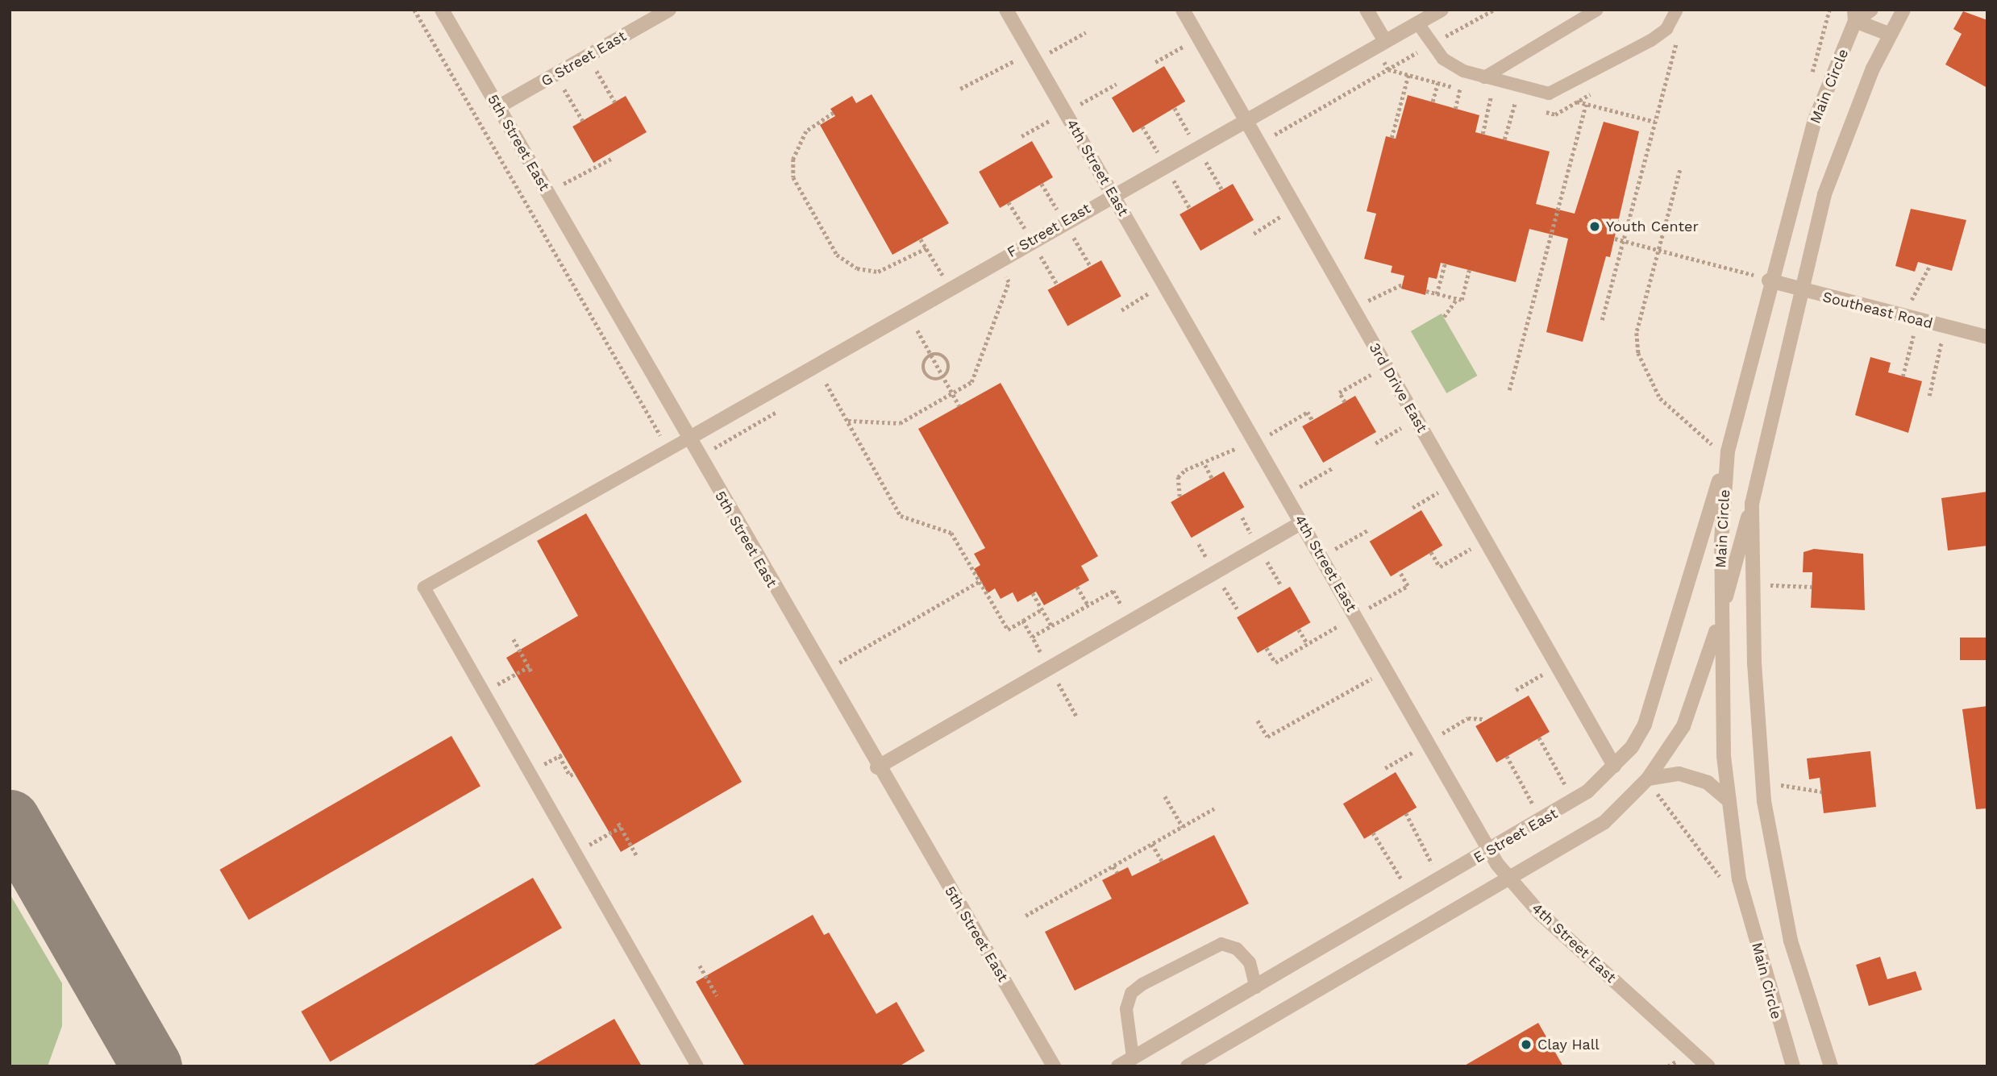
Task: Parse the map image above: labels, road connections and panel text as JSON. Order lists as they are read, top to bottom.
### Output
{
  "streets": {
    "street": [
      "G Street East",
      "Main Circle",
      "5th Street East",
      "4th Street East",
      "F Street East",
      "Southeast Road",
      "3rd Drive East",
      "E Street East"
    ]
  },
  "crossings": [
    ["G Street East", "5th Street East"],
    ["Main Circle", "Southeast Road"],
    ["Main Circle", "E Street East"],
    ["5th Street East", "F Street East"],
    ["4th Street East", "F Street East"],
    ["4th Street East", "E Street East"],
    ["F Street East", "3rd Drive East"],
    ["3rd Drive East", "E Street East"]
  ],
  "places": ["Youth Center", "Clay Hall"]
}
